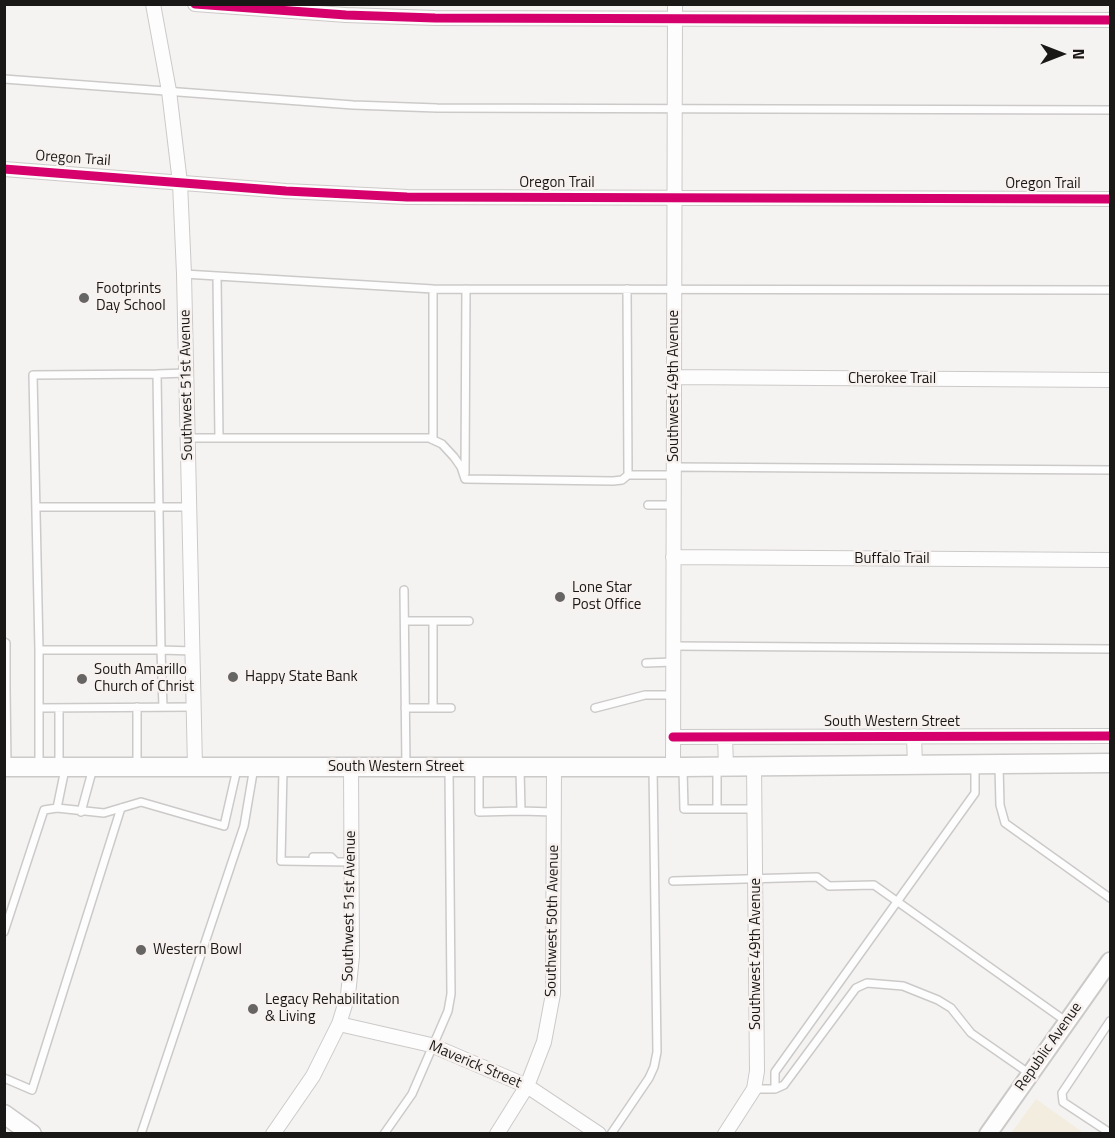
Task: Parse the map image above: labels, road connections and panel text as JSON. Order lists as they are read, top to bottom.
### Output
{
  "streets": {
    "main road": ["South Western Street"],
    "street": [
      "Oregon Trail",
      "Cherokee Trail",
      "Southwest 51st Avenue",
      "Southwest 49th Avenue",
      "Buffalo Trail",
      "Southwest 50th Avenue",
      "Republic Avenue",
      "Maverick Street"
    ]
  },
  "crossings": [
    ["Oregon Trail", "Southwest 51st Avenue"],
    ["Oregon Trail", "Southwest 49th Avenue"],
    ["Cherokee Trail", "Southwest 49th Avenue"],
    ["Southwest 51st Avenue", "South Western Street"],
    ["Southwest 51st Avenue", "Maverick Street"],
    ["Southwest 49th Avenue", "Buffalo Trail"],
    ["Southwest 49th Avenue", "South Western Street"],
    ["South Western Street", "Southwest 50th Avenue"],
    ["Southwest 50th Avenue", "Maverick Street"]
  ],
  "places": [
    "Footprints Day School",
    "Lone Star Post Office",
    "Happy State Bank",
    "South Amarillo Church of Christ",
    "Western Bowl",
    "Legacy Rehabilitation & Living"
  ],
  "north": "right"
}
